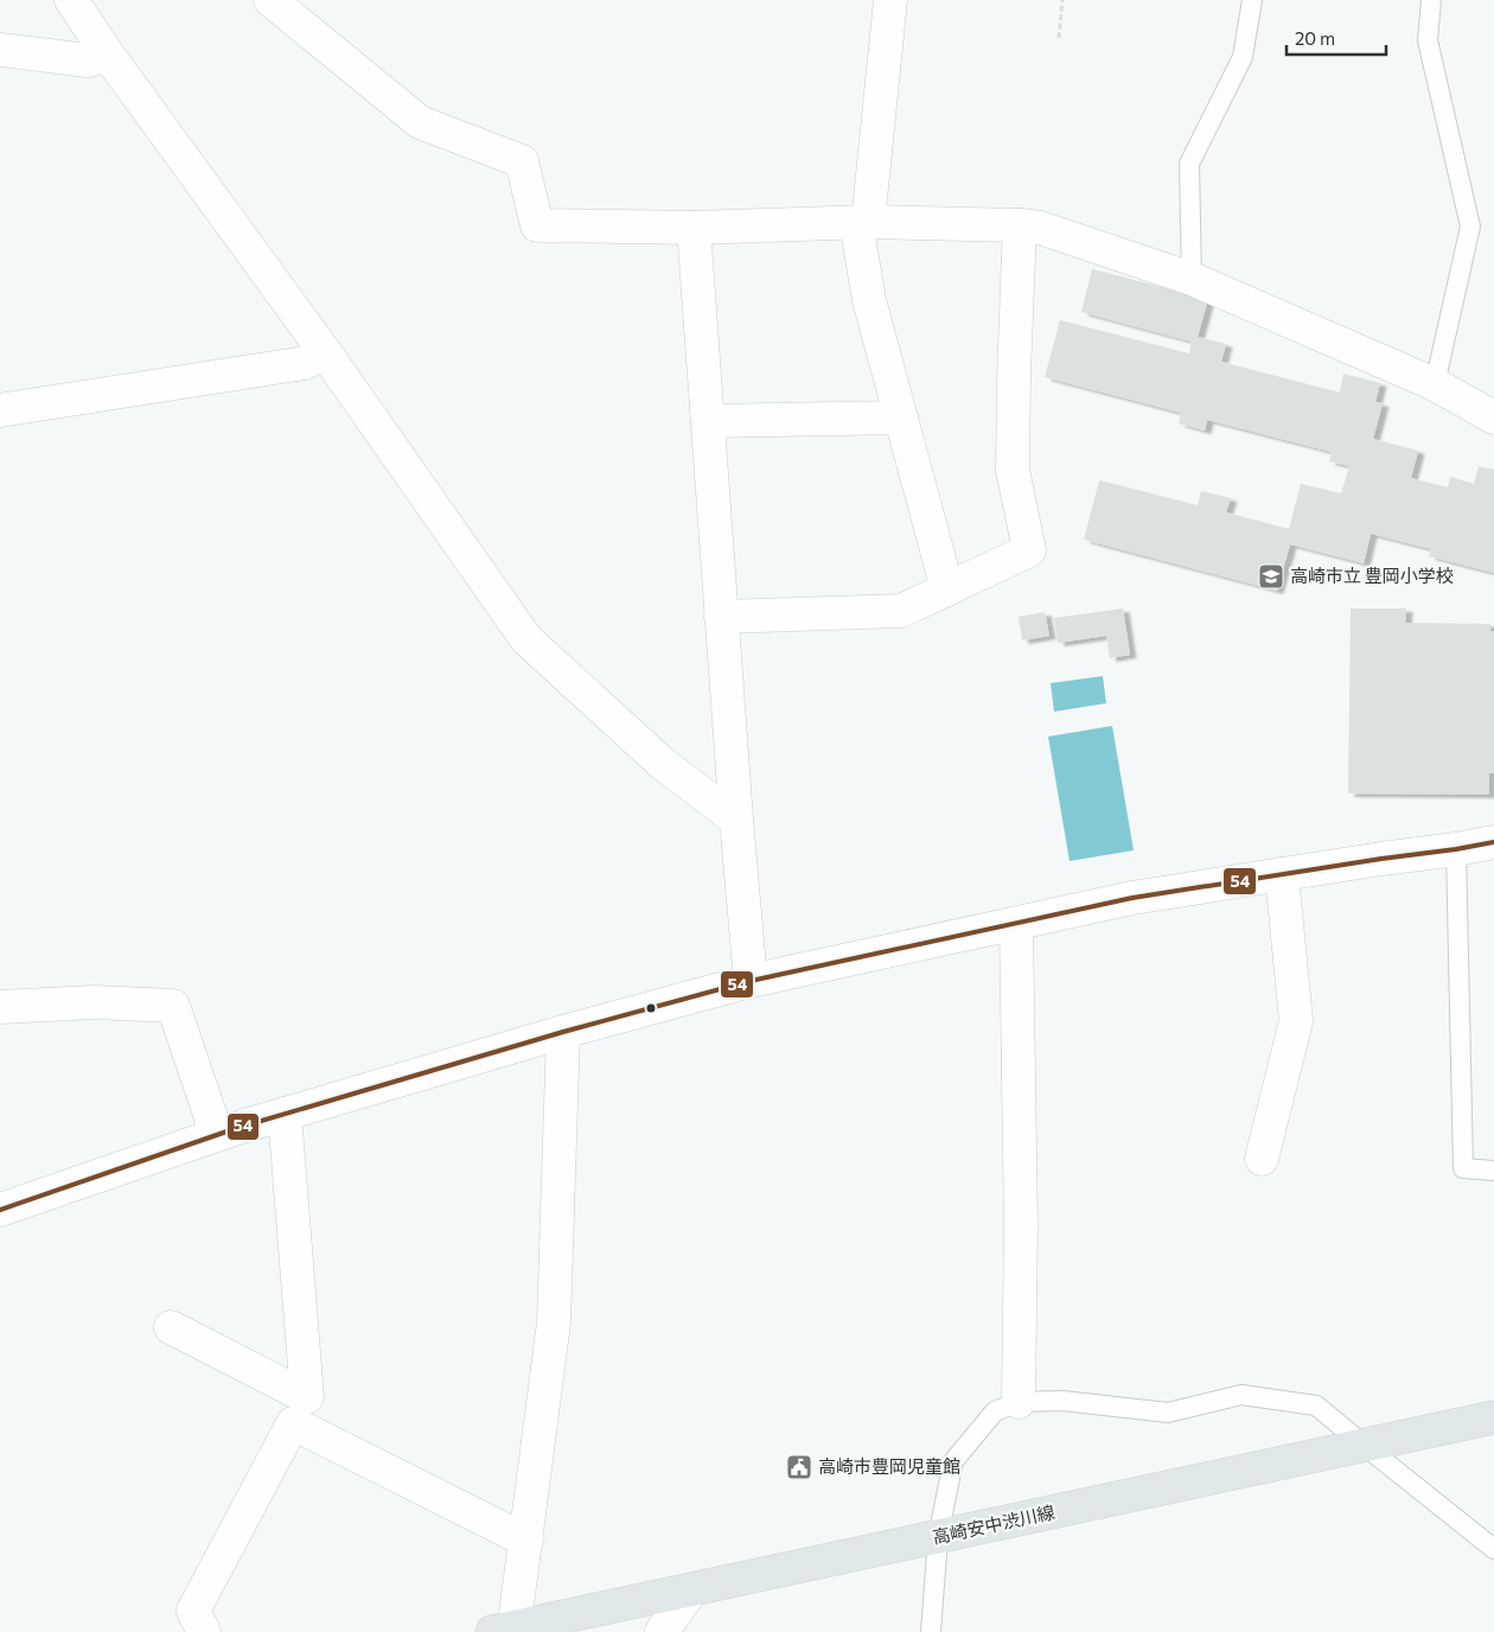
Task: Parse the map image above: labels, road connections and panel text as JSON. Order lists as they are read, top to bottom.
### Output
{
  "streets": {
    "main road": ["高崎安中渋川線"]
  },
  "places": {
    "school or university": ["高崎市立 豊岡小学校"],
    "public building": ["高崎市豊岡児童館"]
  },
  "lines": ["transit line 54"],
  "scale_bar": "20 m"
}
